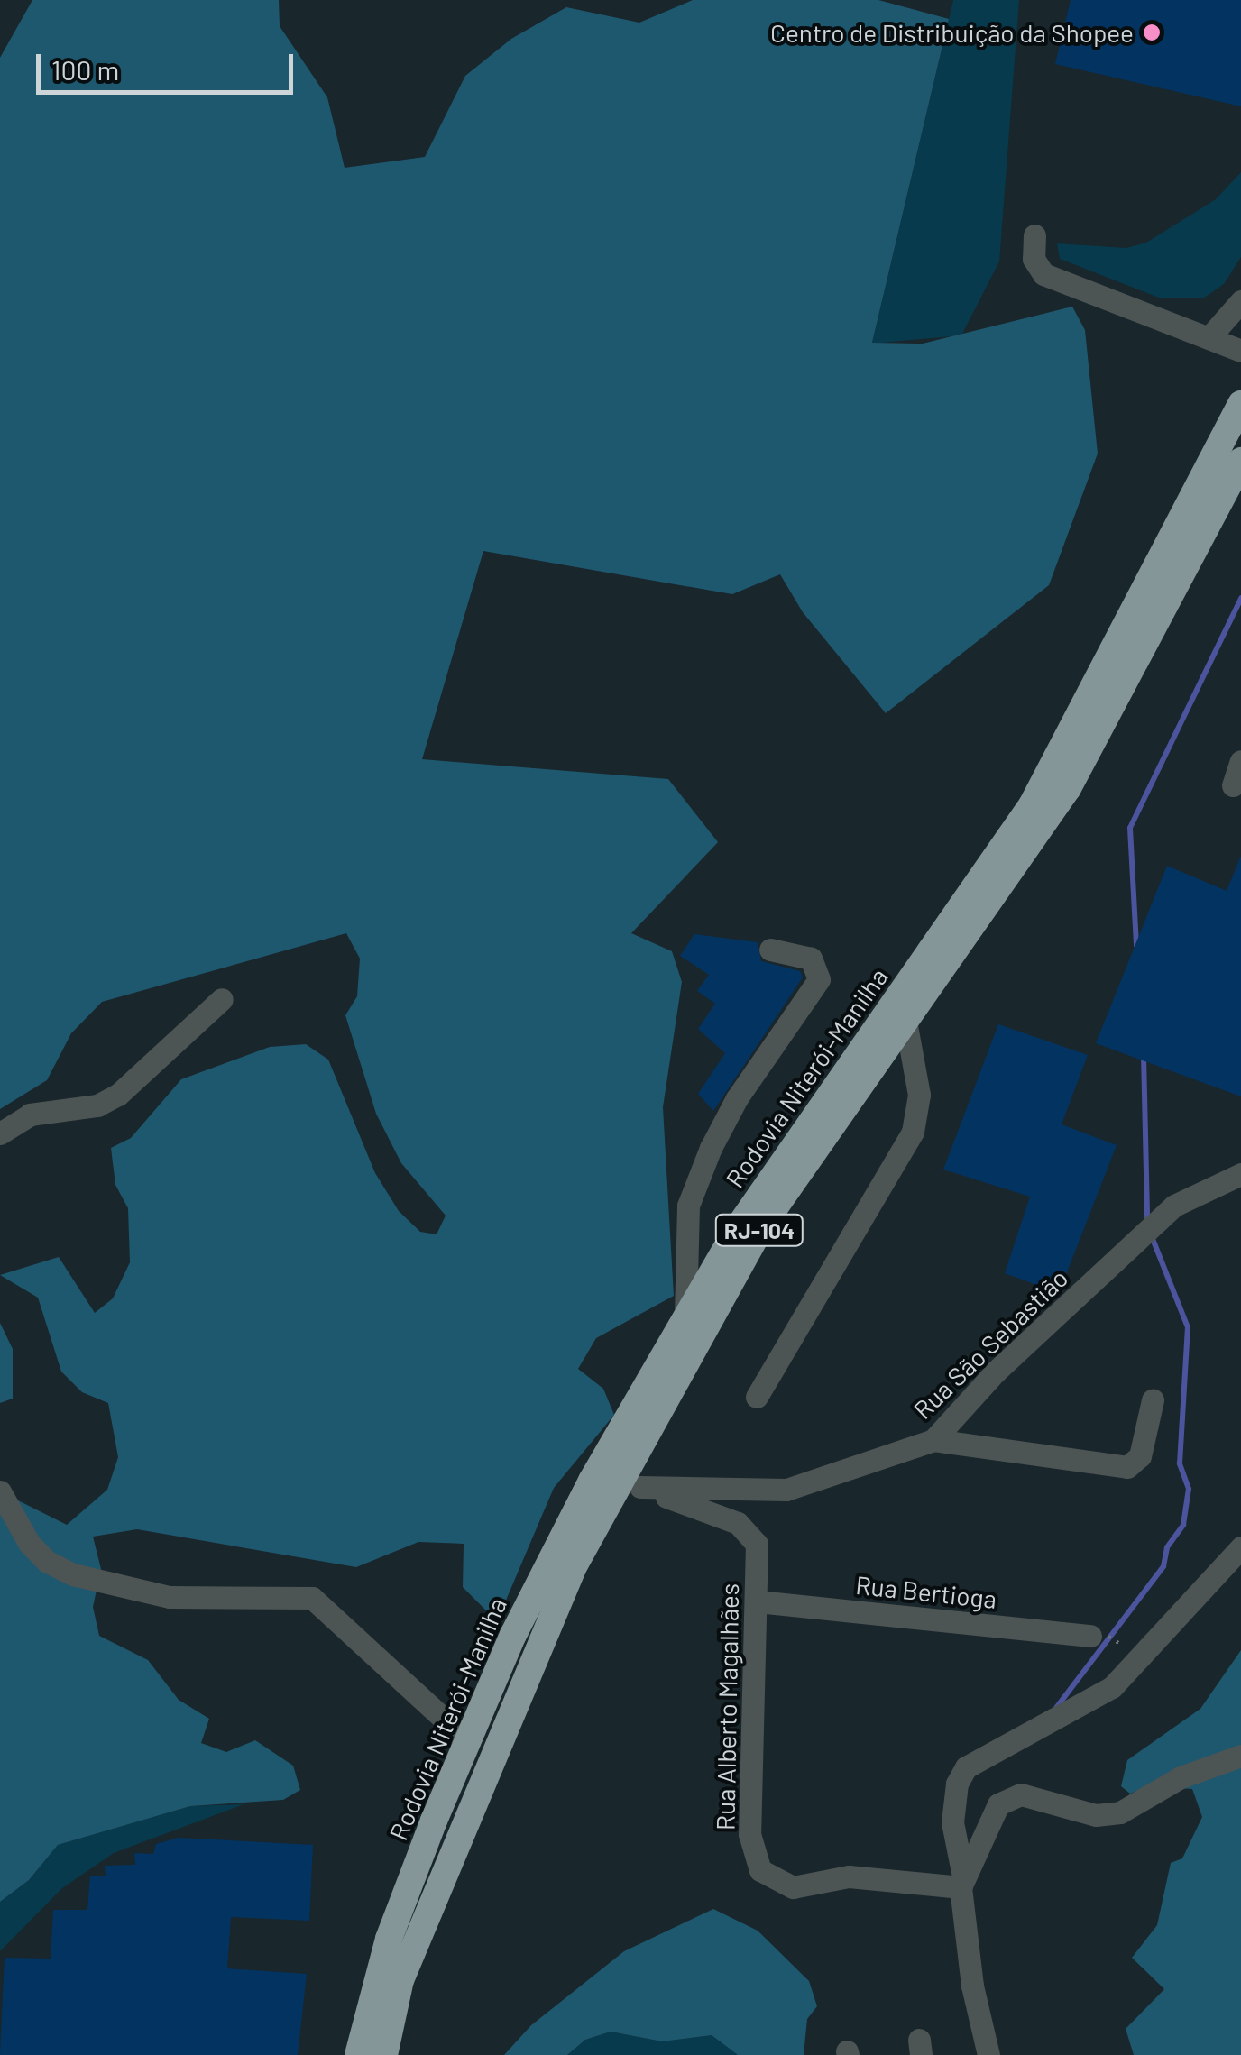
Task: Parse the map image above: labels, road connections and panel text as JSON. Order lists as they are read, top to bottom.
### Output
{
  "streets": {
    "highway": ["Rodovia Niterói-Manilha", "RJ-104"],
    "street": ["Rua São Sebastião", "Rua Bertioga", "Rua Alberto Magalhães"]
  },
  "crossings": [
    ["Rodovia Niterói-Manilha", "Rua São Sebastião"],
    ["Rodovia Niterói-Manilha", "Rua Alberto Magalhães"],
    ["Rua São Sebastião", "Rua Alberto Magalhães"],
    ["Rua Bertioga", "Rua Alberto Magalhães"]
  ],
  "places": ["Centro de Distribuição da Shopee"],
  "scale_bar": "100 m"
}
